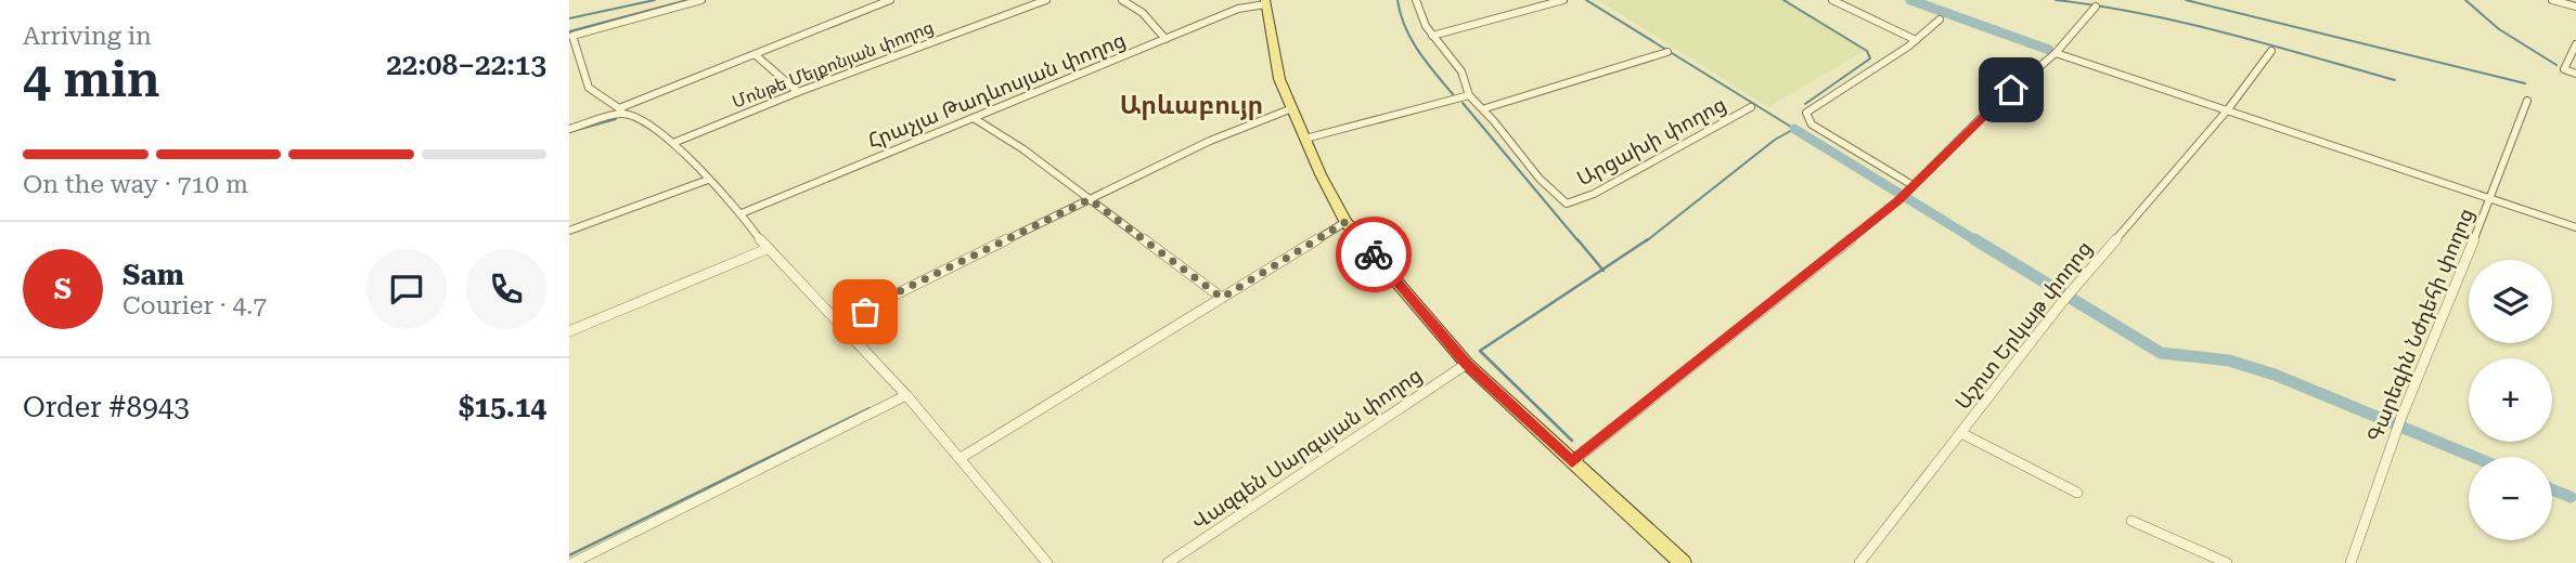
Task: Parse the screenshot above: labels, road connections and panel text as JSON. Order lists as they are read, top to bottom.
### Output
{
  "streets": {
    "street": [
      "Մոնթե Մելքոնյան փողոց",
      "Հրաչյա Թադևոսյան փողոց",
      "Արցախի փողոց",
      "Աշոտ Երկաթ փողոց",
      "Գարեգին Նժդեհի փողոց",
      "Վազգեն Սարգսյան փողոց"
    ]
  },
  "districts": ["Արևաբույր"],
  "page": {
    "heading": ["4 min", "Arriving in", "22:08–22:13"],
    "panel": [
      "Sam",
      "Courier · 4.7",
      "Order #8943",
      "$15.14"
    ],
    "bar": "On the way · 710 m",
    "round": "S",
    "map_buttons": ["+", "−"]
  }
}
